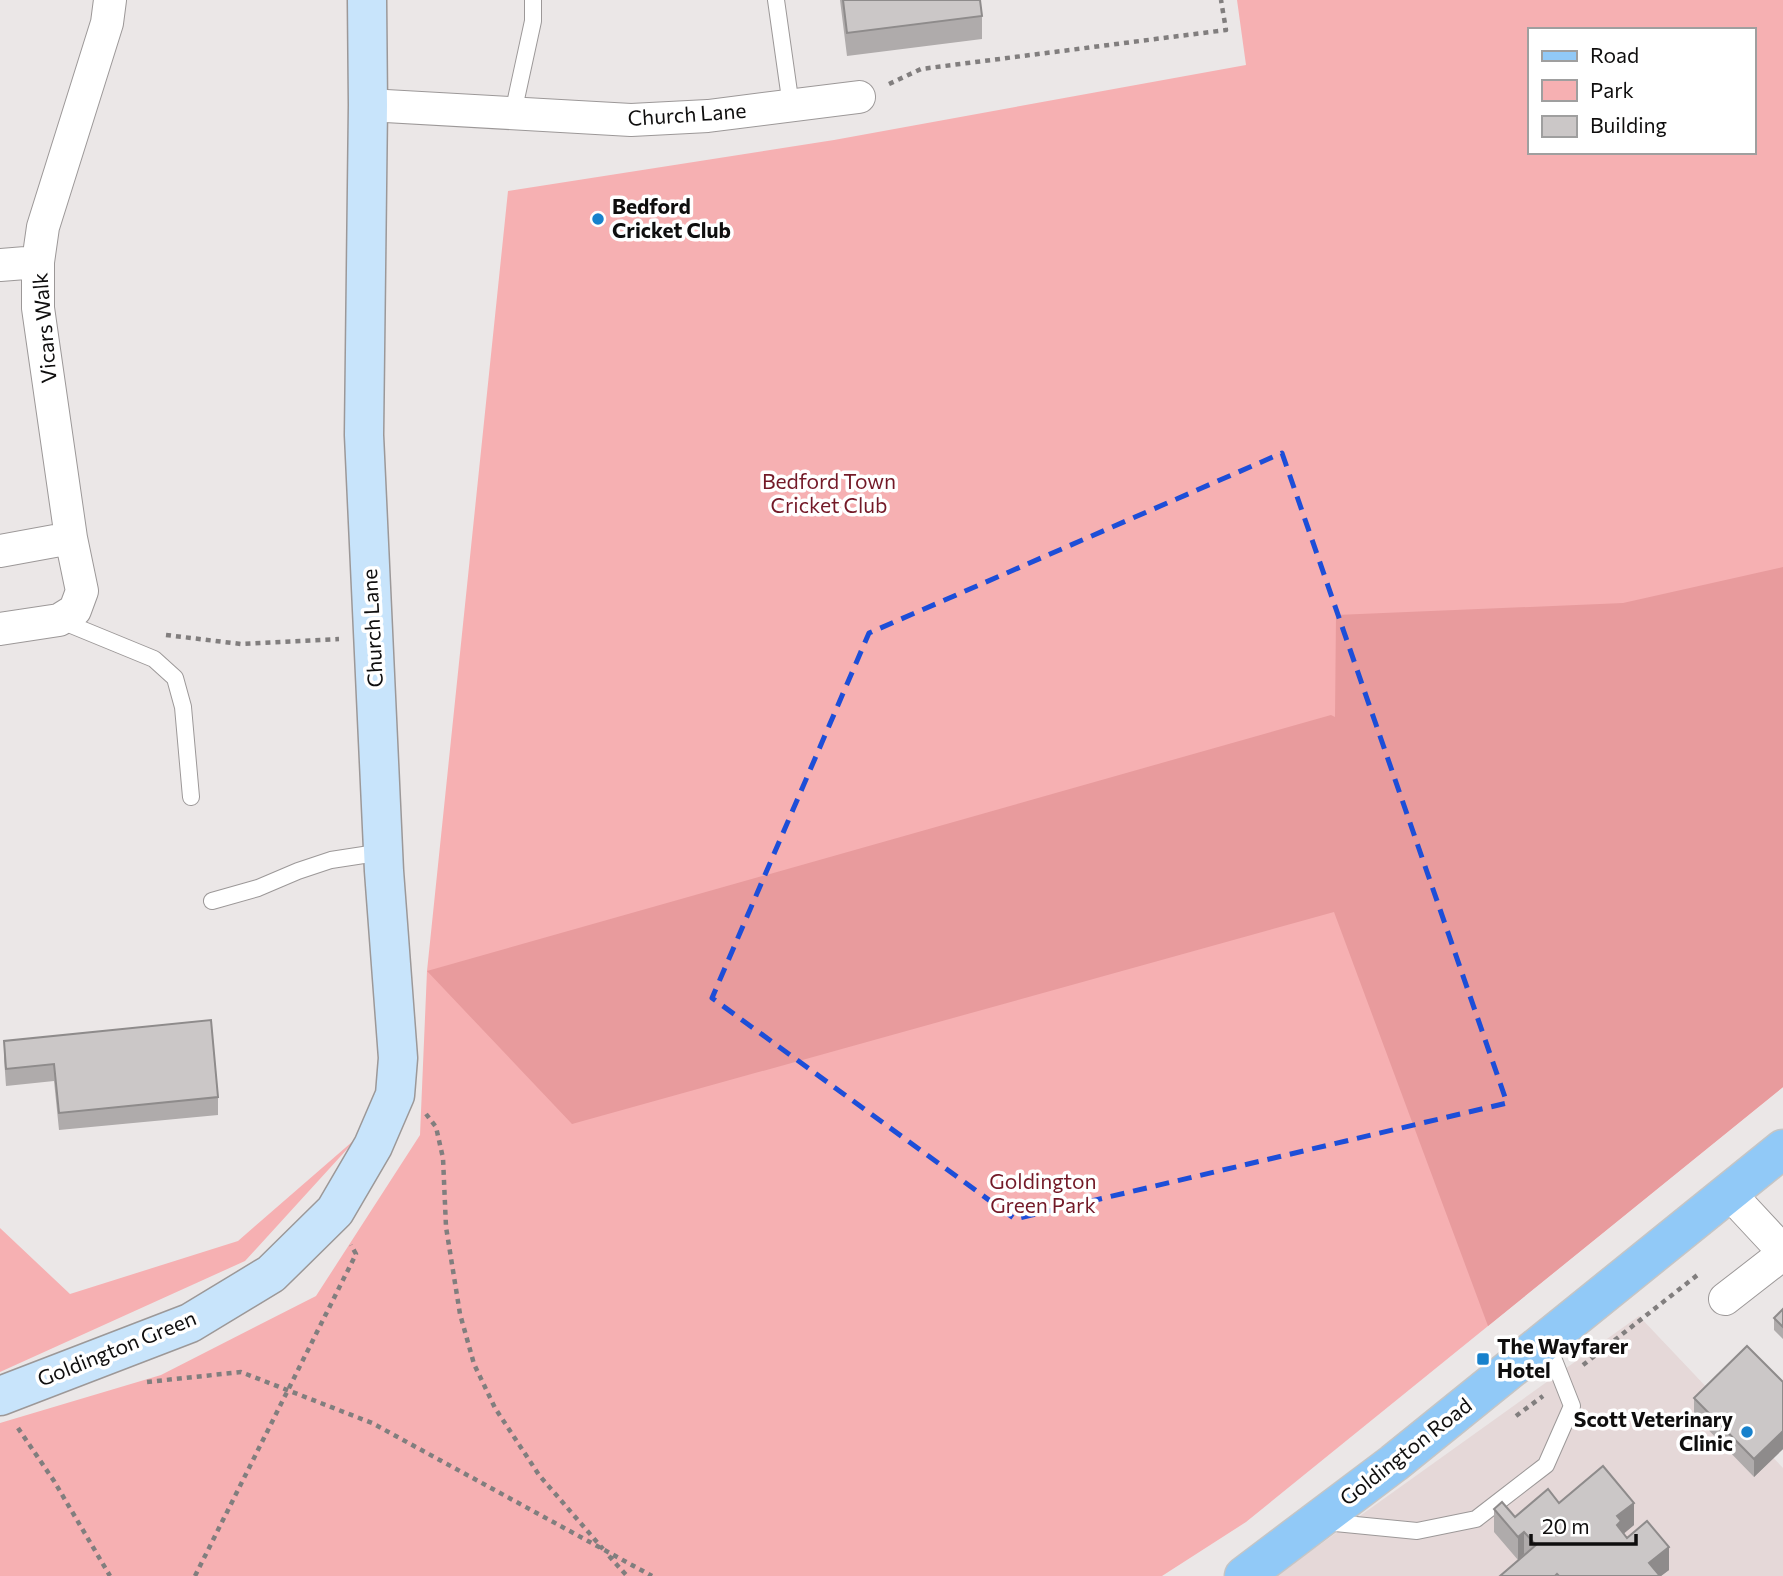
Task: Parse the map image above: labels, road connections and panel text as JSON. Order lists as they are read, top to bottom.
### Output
{
  "streets": {
    "main road": ["Goldington Road"],
    "street": ["Church Lane", "Vicars Walk", "Goldington Green"]
  },
  "crossings": [
    ["Church Lane", "Goldington Green"]
  ],
  "parks": ["Bedford Town Cricket Club", "Goldington Green Park"],
  "places": {
    "other": ["Bedford Cricket Club", "Scott Veterinary Clinic"],
    "transit": ["The Wayfarer Hotel"]
  },
  "legend": ["Road", "Park", "Building"],
  "scale_bar": "20 m"
}
